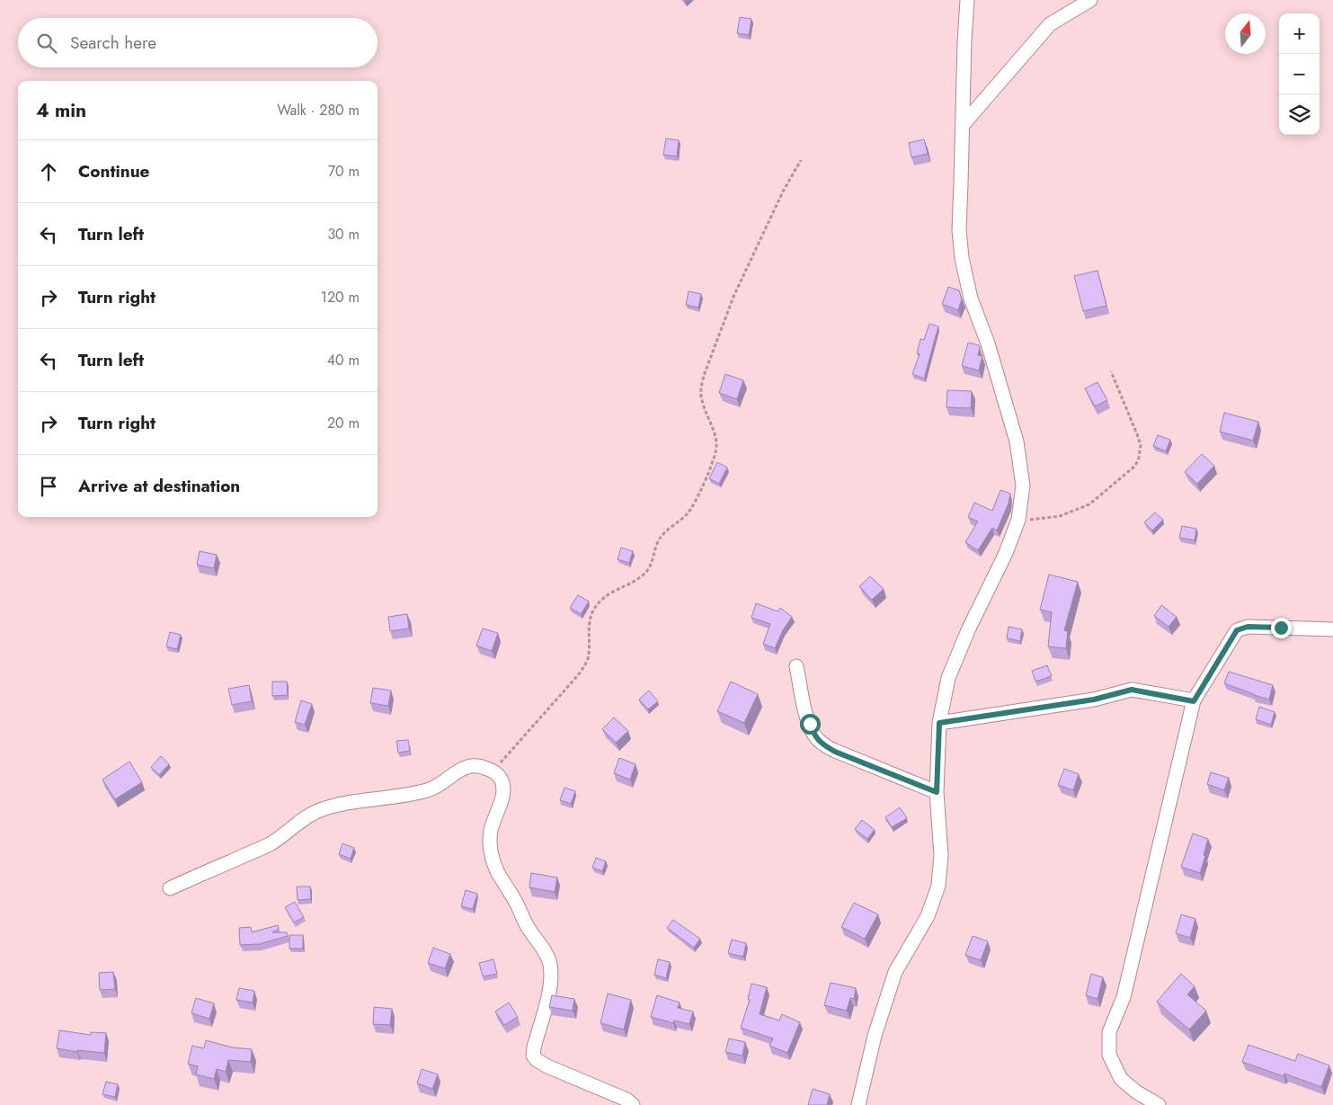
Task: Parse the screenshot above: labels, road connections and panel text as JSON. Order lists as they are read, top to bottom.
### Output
{
  "north": "top",
  "page": {
    "map_buttons": ["+", "−"],
    "search": "Search here",
    "heading": ["4 min", "Walk · 280 m"],
    "list": [
      ["Continue", "70 m"],
      ["Turn left", "30 m"],
      ["Turn right", "120 m"],
      ["Turn left", "40 m"],
      ["Turn right", "20 m"],
      "Arrive at destination"
    ]
  }
}
